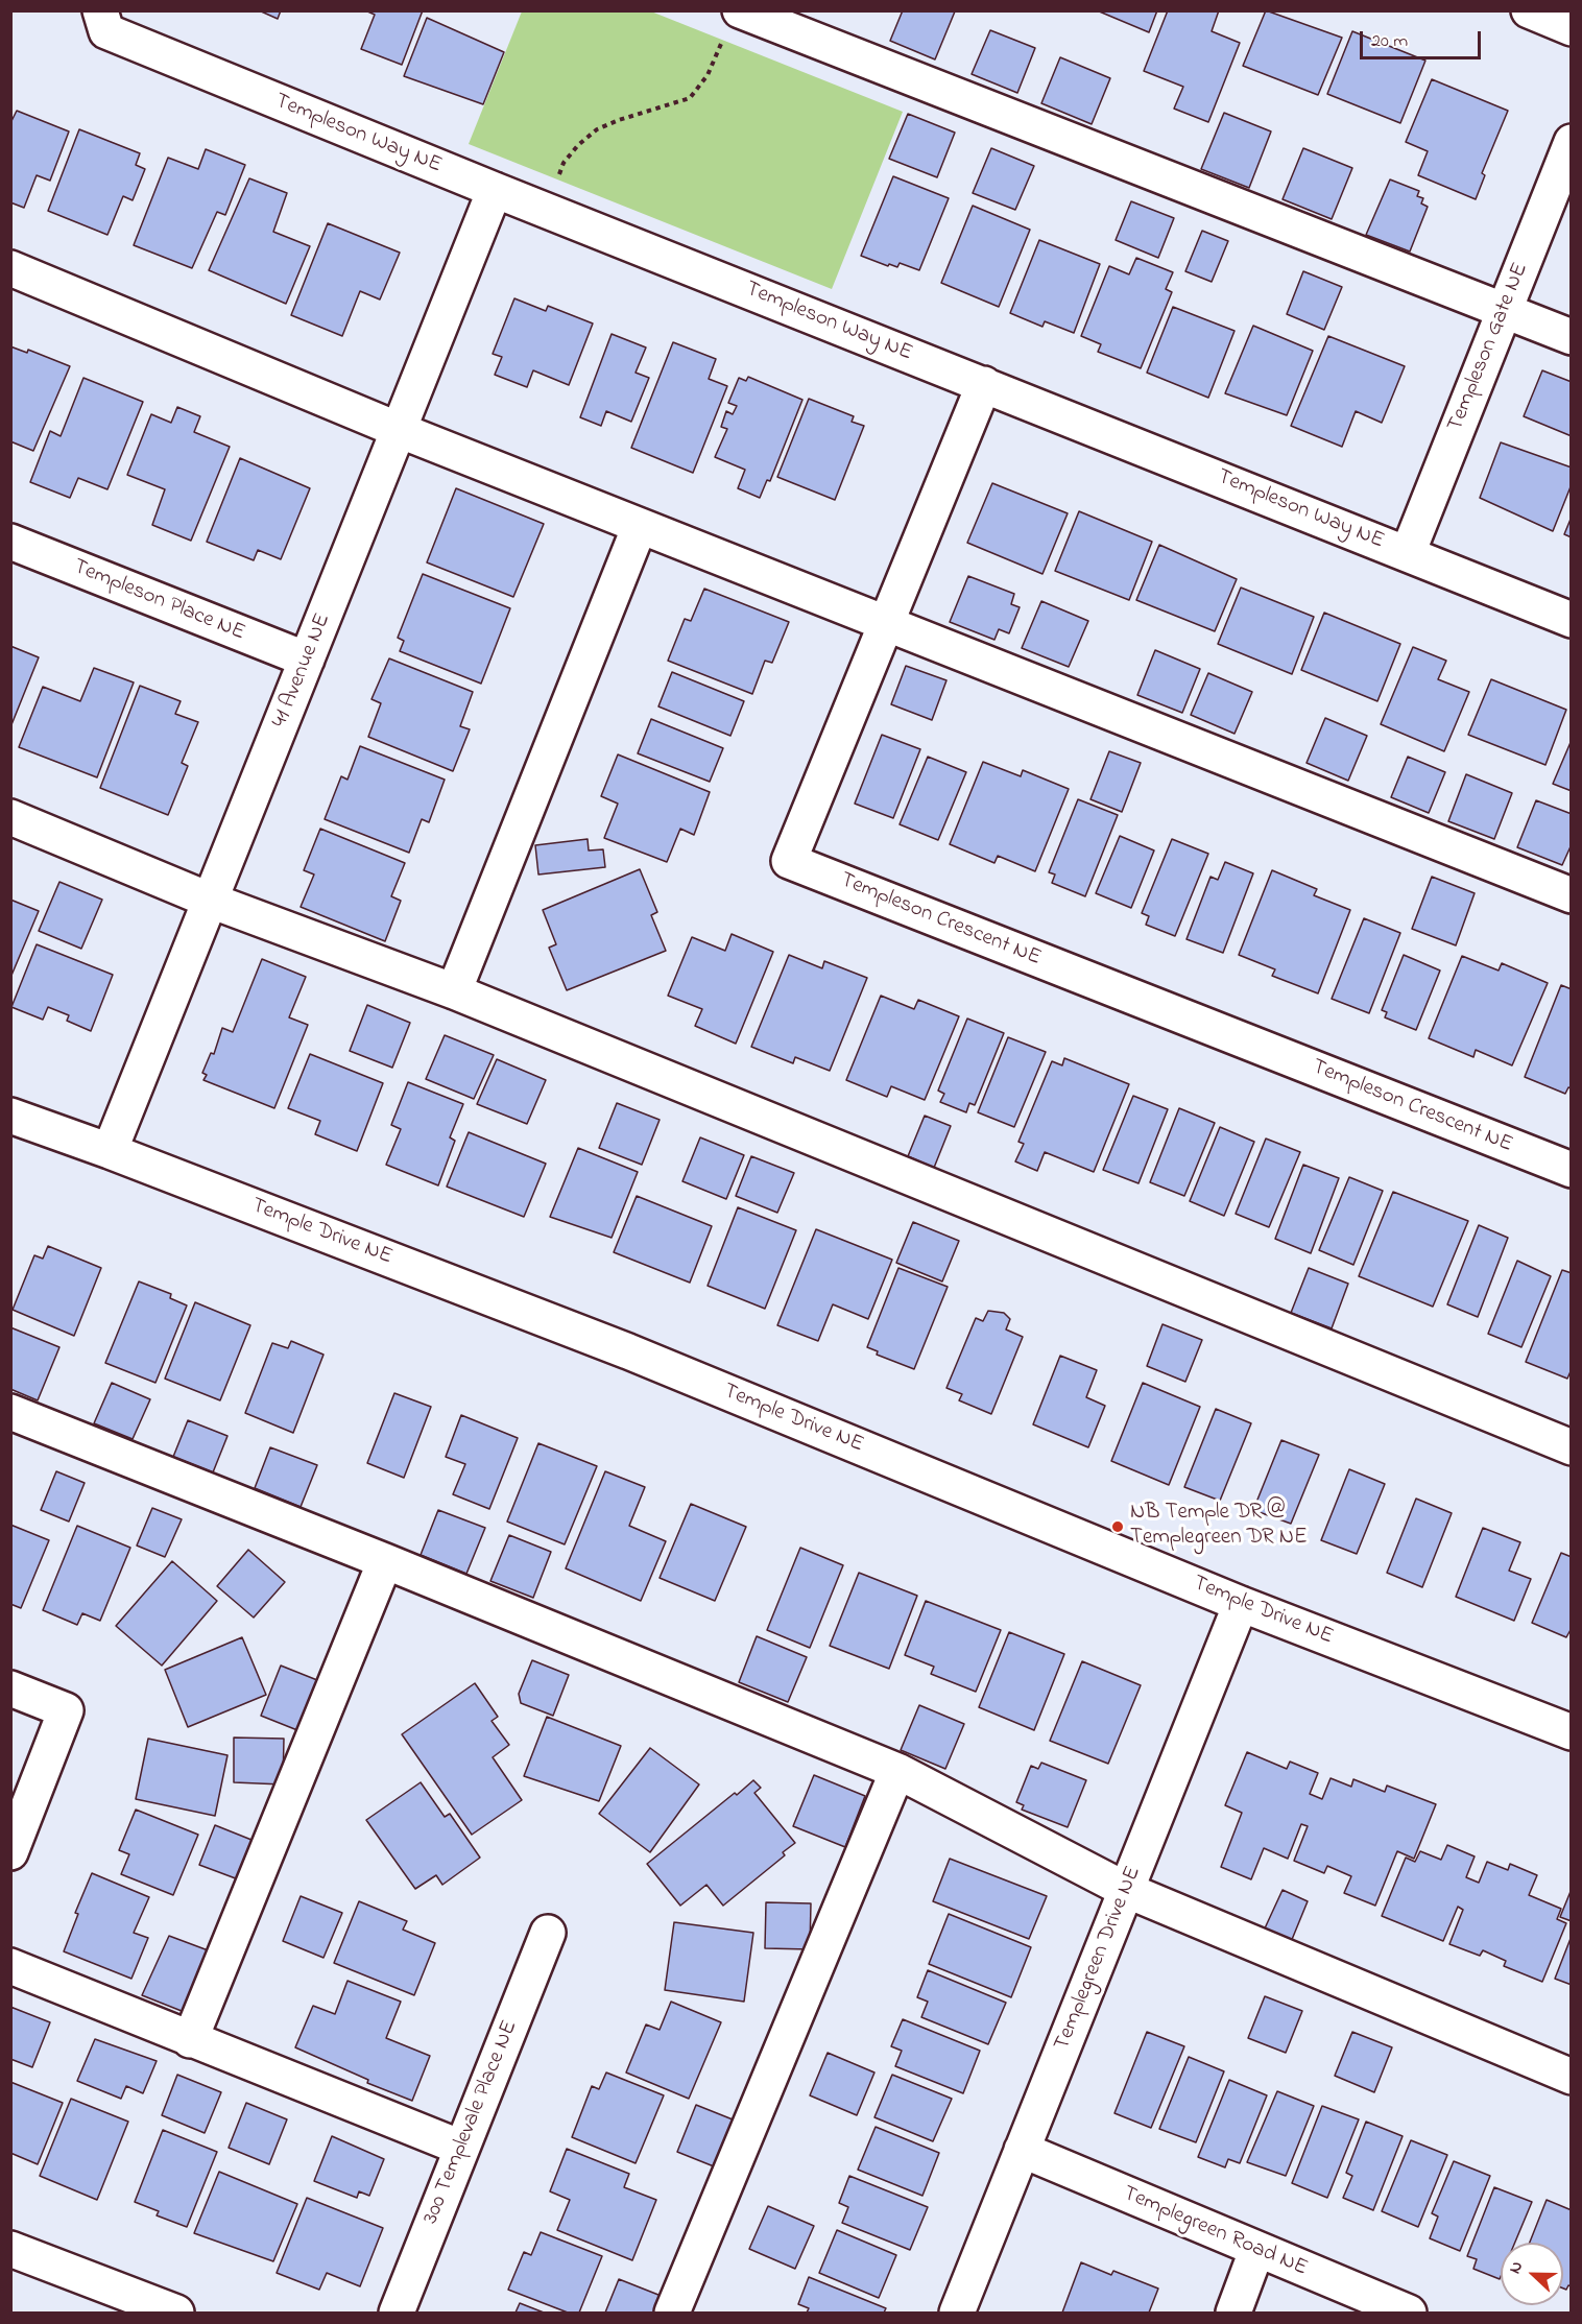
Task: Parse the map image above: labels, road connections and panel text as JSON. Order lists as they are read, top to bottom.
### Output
{
  "streets": {
    "street": [
      "Templeson Way NE",
      "Templeson Gate NE",
      "Templeson Place NE",
      "41 Avenue NE",
      "Templeson Crescent NE",
      "Temple Drive NE",
      "Templegreen Drive NE",
      "300 Templevale Place NE",
      "Templegreen Road NE"
    ]
  },
  "crossings": [
    ["Templeson Way NE", "Templeson Gate NE"],
    ["Templeson Way NE", "41 Avenue NE"],
    ["Templeson Way NE", "Templeson Crescent NE"],
    ["Templeson Place NE", "41 Avenue NE"],
    ["41 Avenue NE", "Temple Drive NE"],
    ["Temple Drive NE", "Templegreen Drive NE"],
    ["Templegreen Drive NE", "Templegreen Road NE"]
  ],
  "places": ["NB Temple DR @ Templegreen DR NE"],
  "scale_bar": "20 m",
  "north": "left"
}
